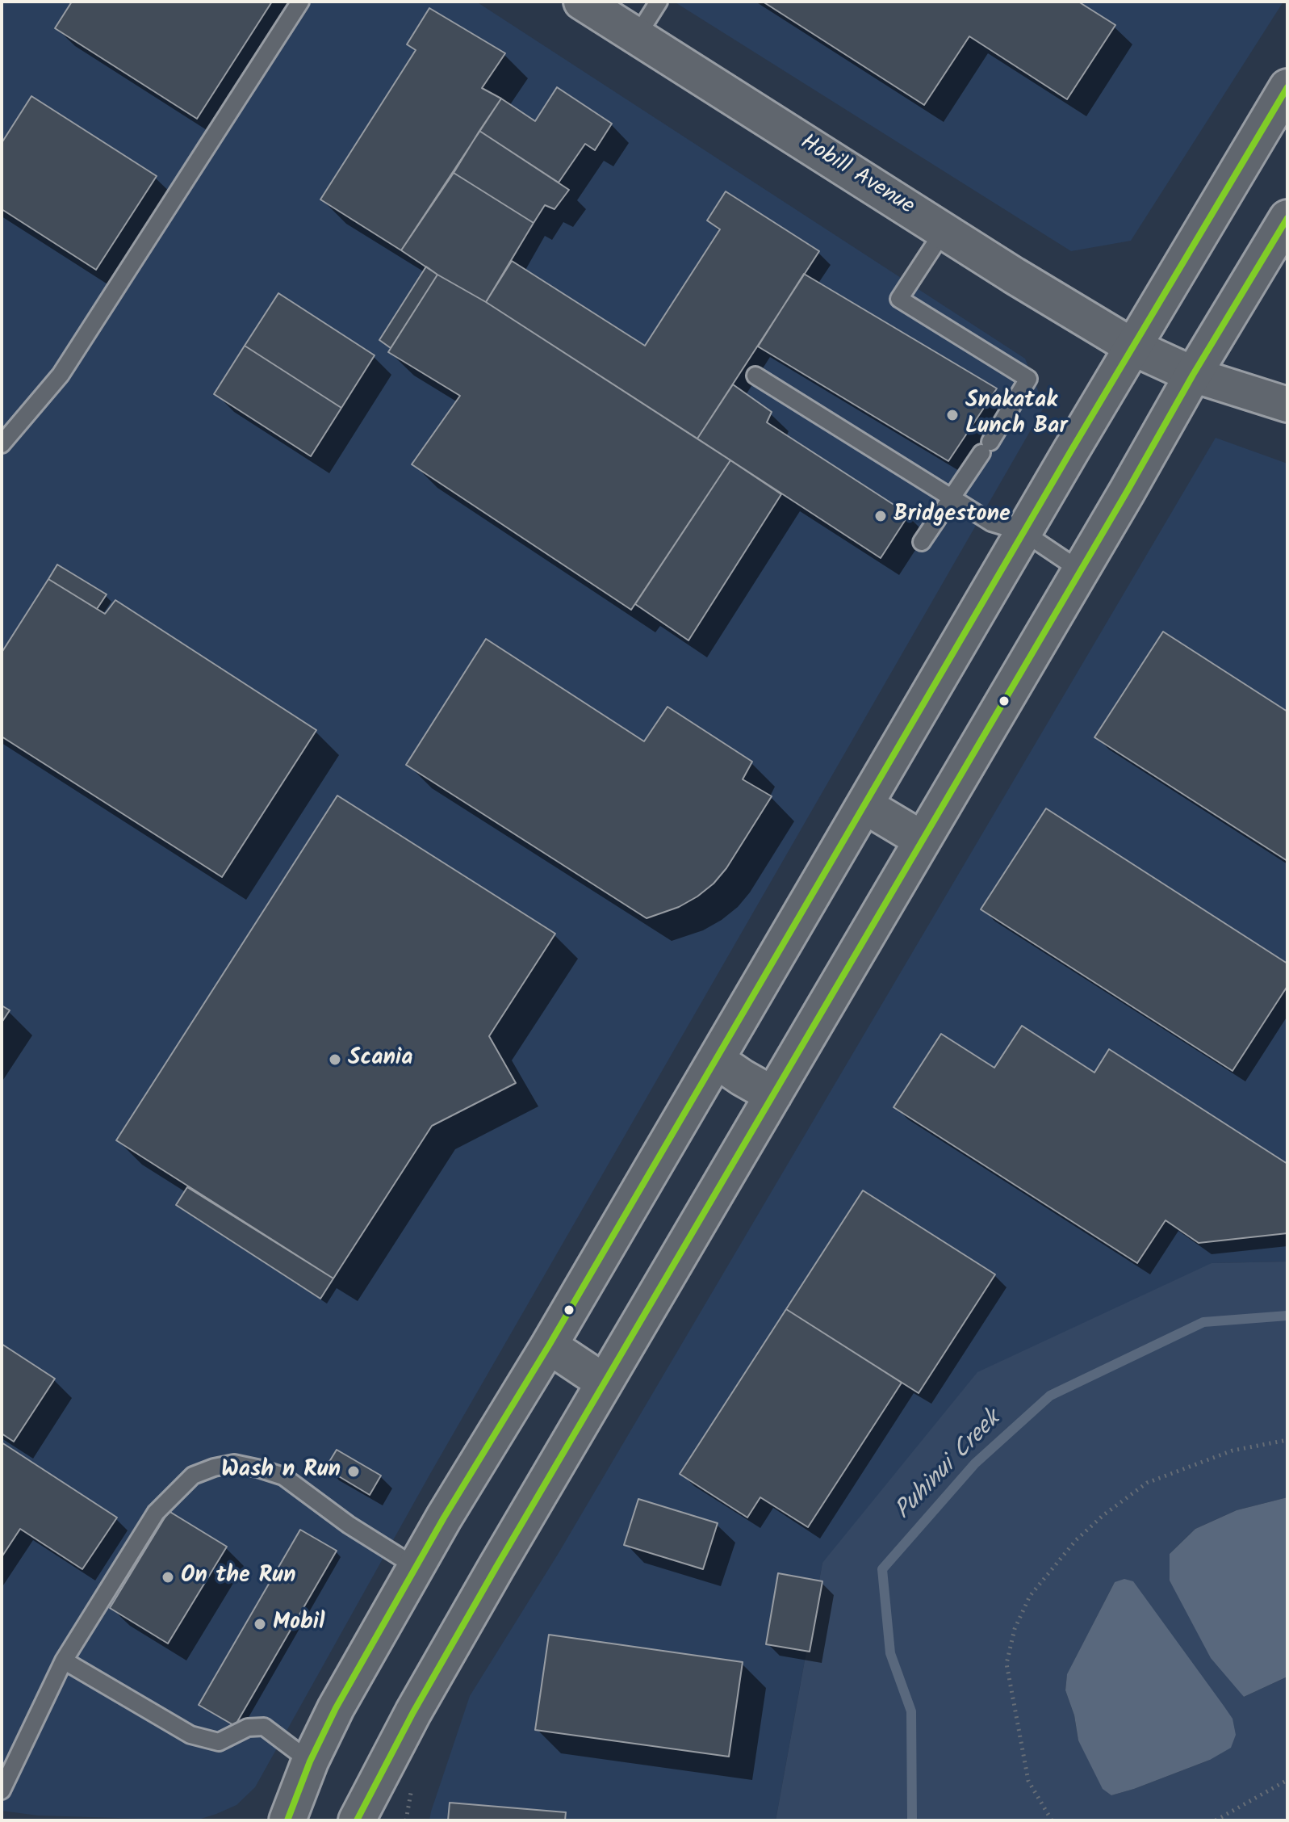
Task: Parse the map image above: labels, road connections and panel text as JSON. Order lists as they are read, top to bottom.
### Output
{
  "streets": {
    "main road": ["Hobill Avenue"]
  },
  "water": ["Puhinui Creek"],
  "places": [
    "Snakatak Lunch Bar",
    "Bridgestone",
    "Scania",
    "Wash n Run",
    "On the Run",
    "Mobil"
  ]
}
